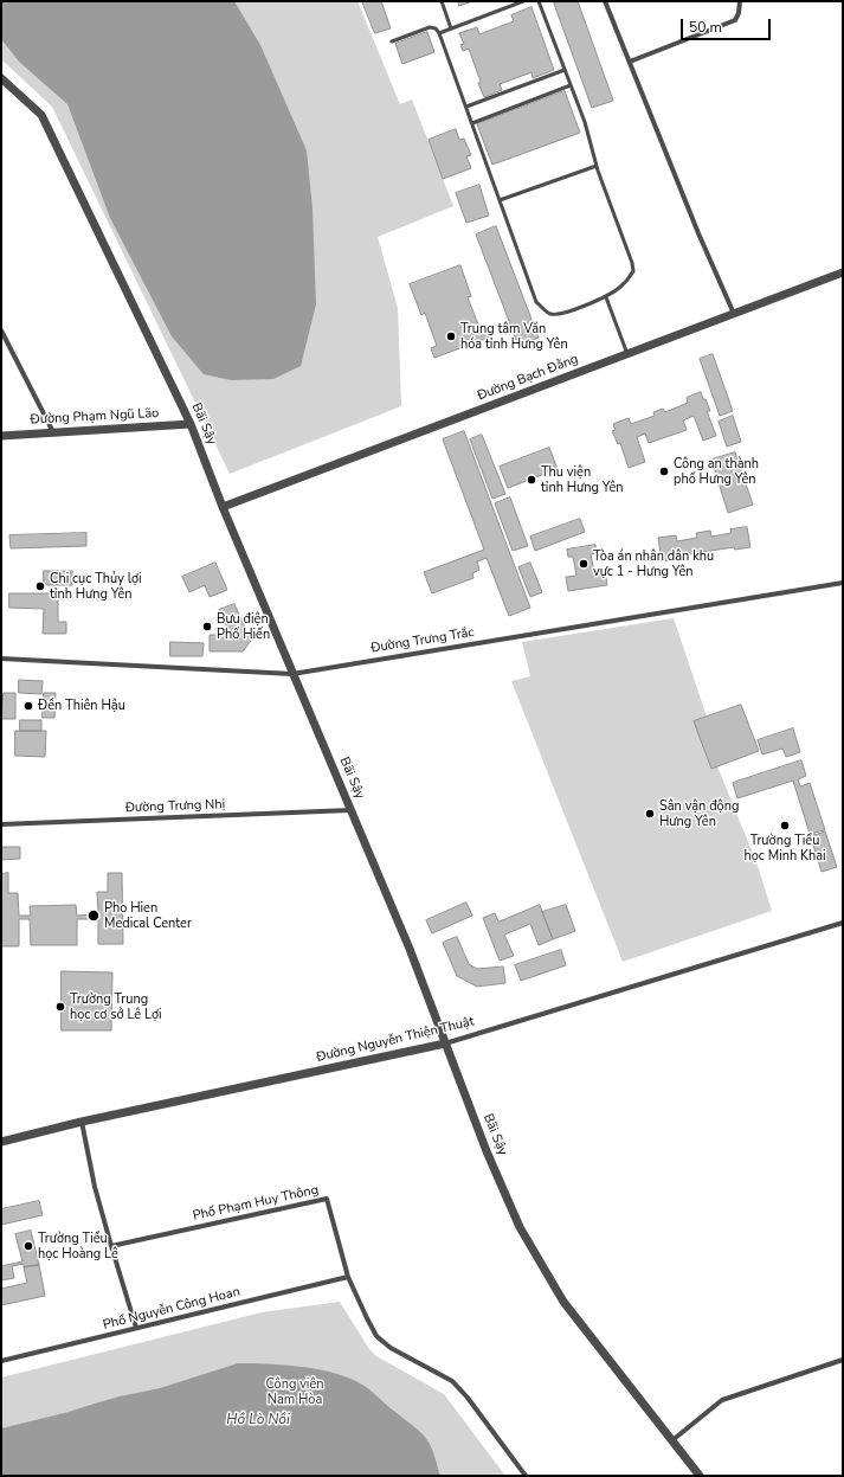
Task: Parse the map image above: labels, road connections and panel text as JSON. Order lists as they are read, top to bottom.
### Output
{
  "streets": {
    "street": [
      "Đường Bạch Đằng",
      "Đường Phạm Ngũ Lão",
      "Bãi Sậy",
      "Đường Trưng Trắc",
      "Đường Trưng Nhị",
      "Đường Nguyễn Thiện Thuật",
      "Phố Phạm Huy Thông",
      "Phố Nguyễn Công Hoan"
    ]
  },
  "crossings": [
    ["Đường Bạch Đằng", "Bãi Sậy"],
    ["Đường Phạm Ngũ Lão", "Bãi Sậy"],
    ["Bãi Sậy", "Đường Trưng Trắc"],
    ["Bãi Sậy", "Đường Trưng Nhị"],
    ["Bãi Sậy", "Đường Nguyễn Thiện Thuật"],
    ["Phố Phạm Huy Thông", "Phố Nguyễn Công Hoan"]
  ],
  "water": ["Hồ Lò Nồi"],
  "parks": ["Công viên Nam Hòa"],
  "places": [
    "Trung tâm Văn hóa tỉnh Hưng Yên",
    "Công an thành phố Hưng Yên",
    "Thu viện tỉnh Hưng Yên",
    "Tòa án nhân dân khu vực 1 - Hưng Yên",
    "Chi cục Thủy lợi tỉnh Hưng Yên",
    "Bưu điện Phố Hiến",
    "Đền Thiên Hậu",
    "Sân vận động Hưng Yên",
    "Trường Tiểu học Minh Khai",
    "Pho Hien Medical Center",
    "Trường Trung học cơ sở Lê Lợi",
    "Trường Tiểu học Hoàng Lê"
  ],
  "scale_bar": "50 m"
}
